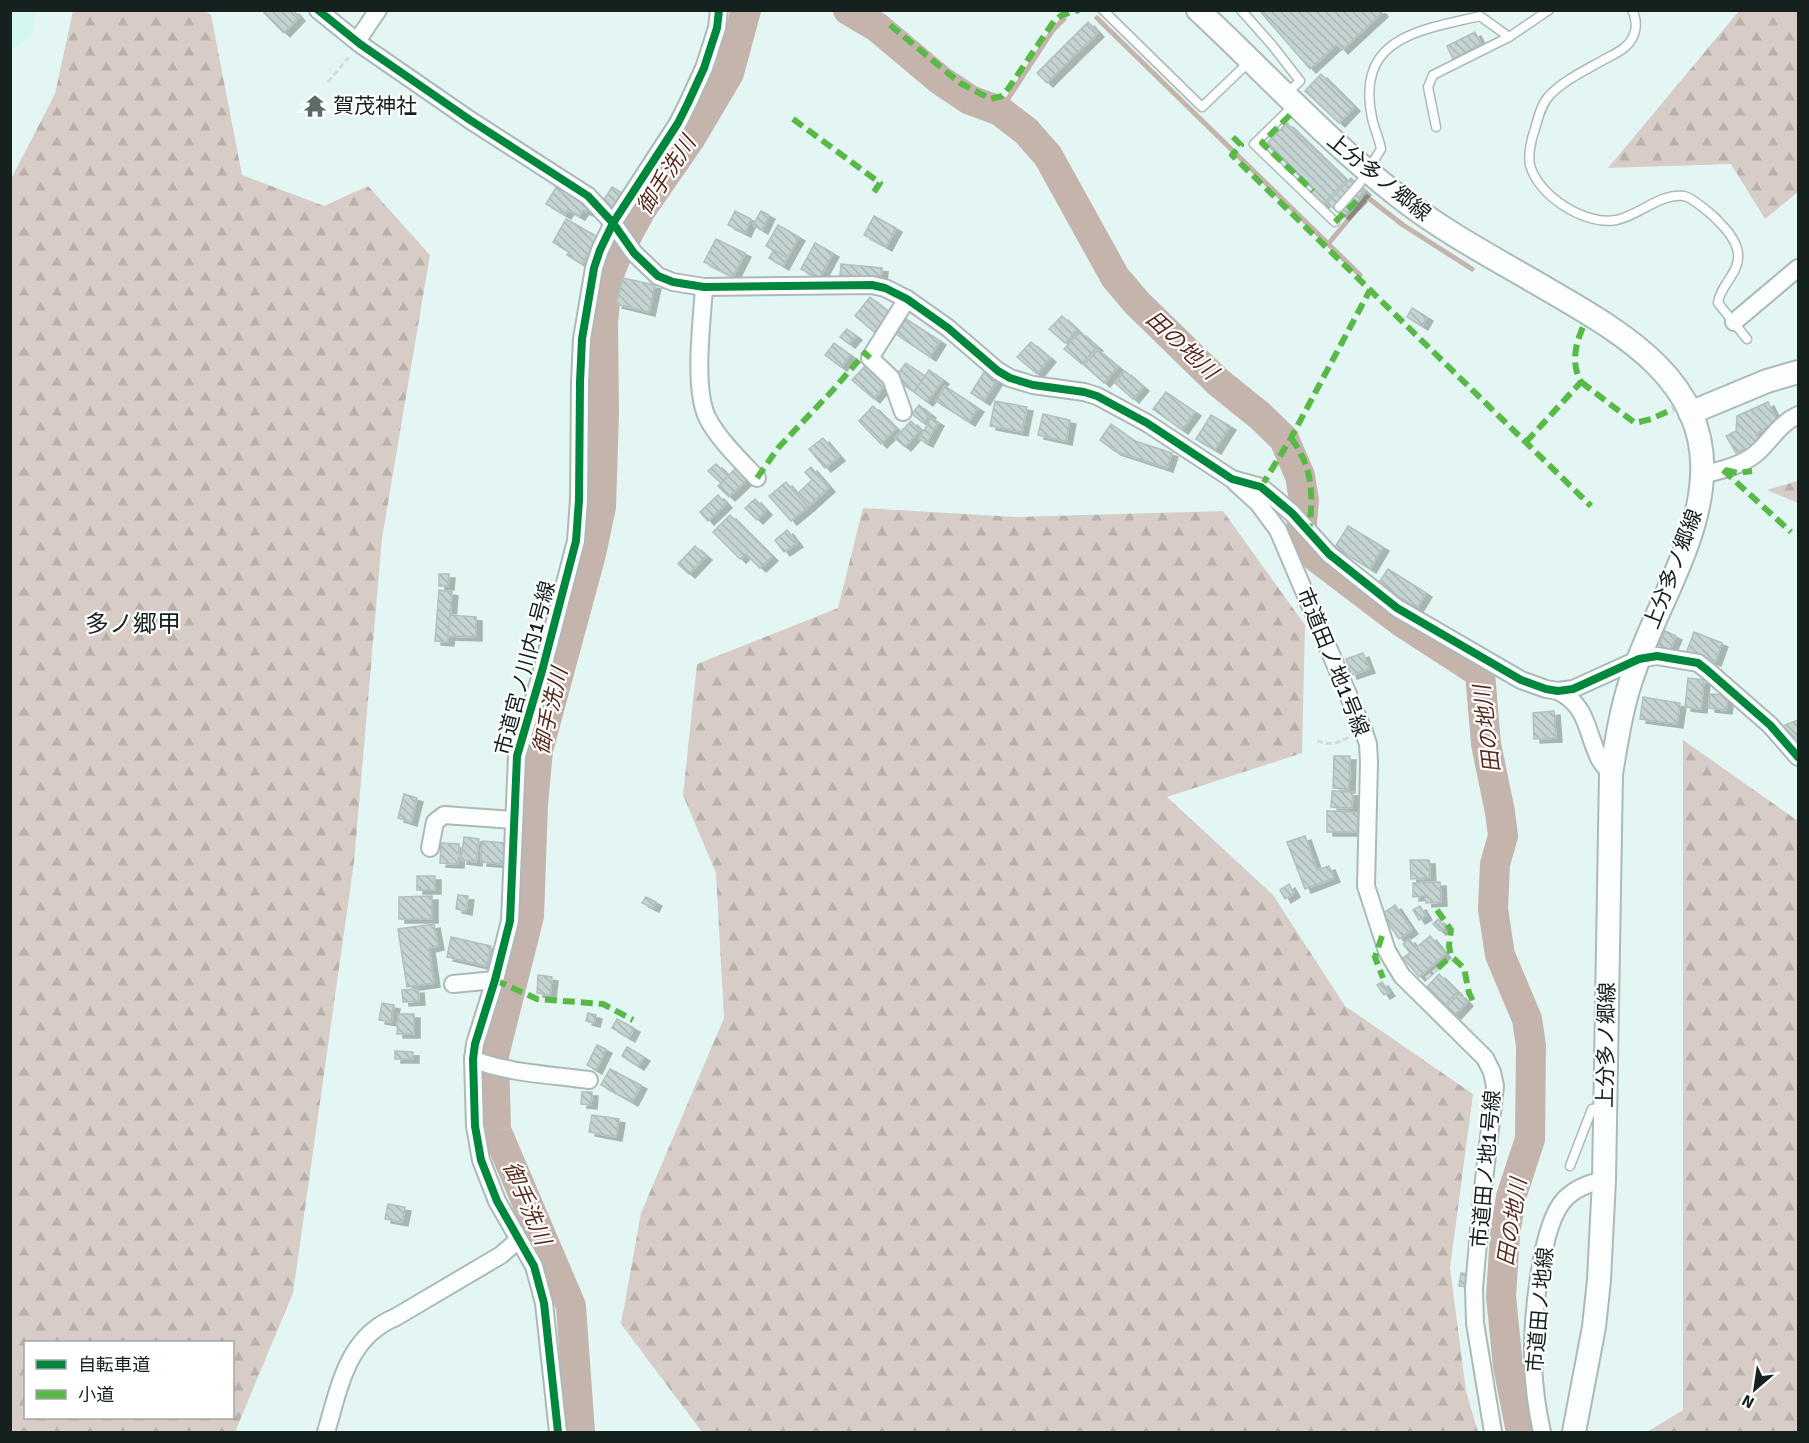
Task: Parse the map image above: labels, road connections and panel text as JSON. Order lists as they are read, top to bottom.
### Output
{
  "streets": {
    "main road": ["上分多ノ郷線"],
    "street": ["市道田ノ地1号線", "市道宮ノ川内1号線", "市道田ノ地線"]
  },
  "crossings": [
    ["上分多ノ郷線", "市道田ノ地線"]
  ],
  "districts": ["多ノ郷甲"],
  "water": ["御手洗川", "田の地川"],
  "places": {
    "temple": ["賀茂神社"]
  },
  "legend": ["自転車道", "小道"],
  "north": "bottom left"
}
